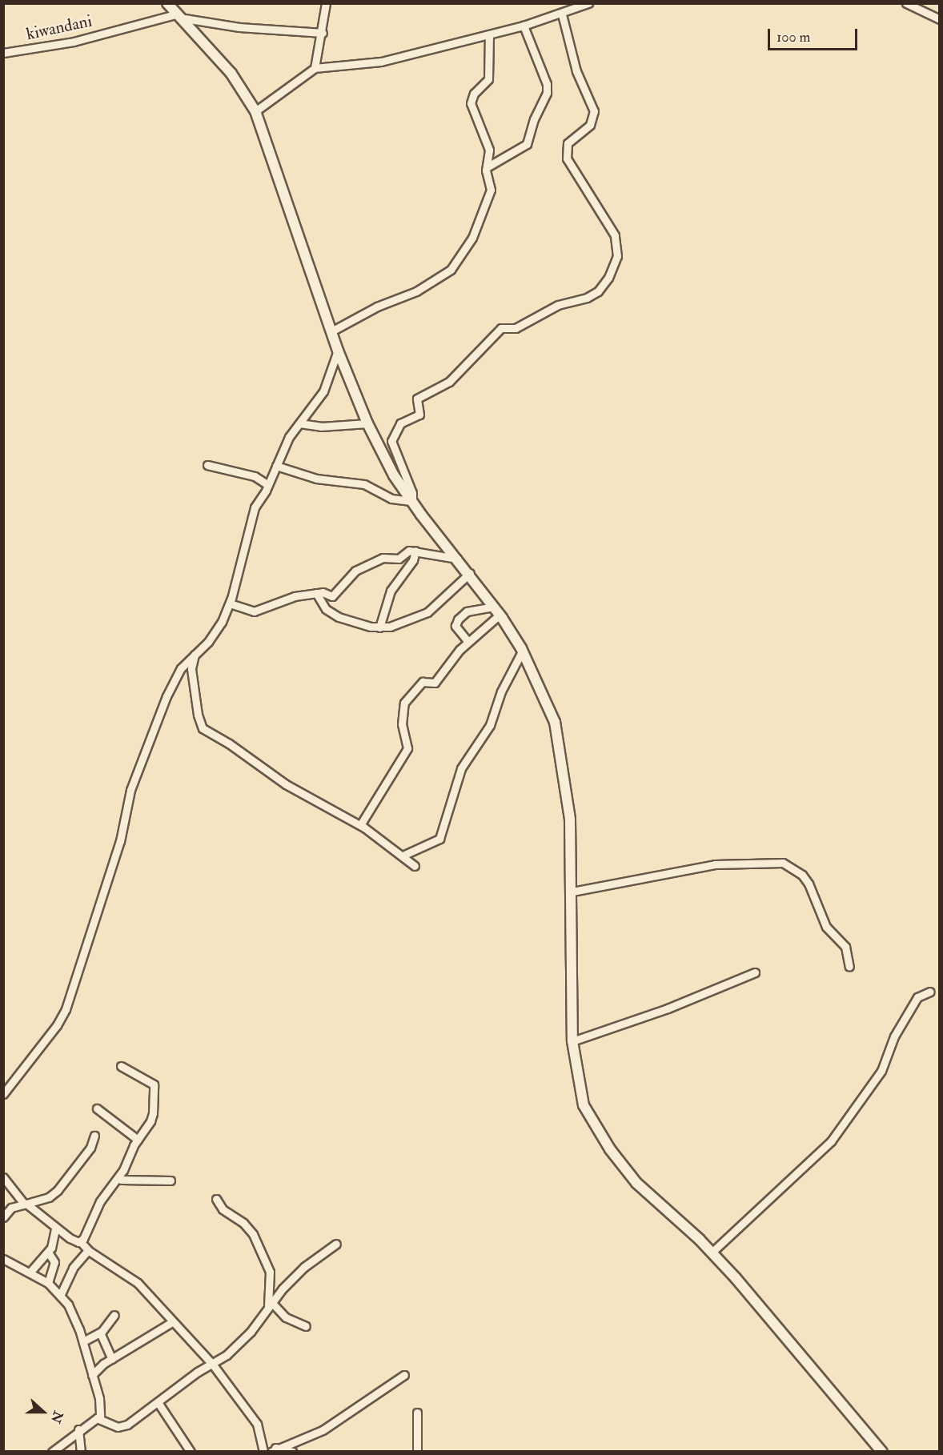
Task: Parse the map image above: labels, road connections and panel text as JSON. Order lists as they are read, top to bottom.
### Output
{
  "streets": {
    "street": ["kiwandani"]
  },
  "scale_bar": "100 m",
  "north": "right"
}
